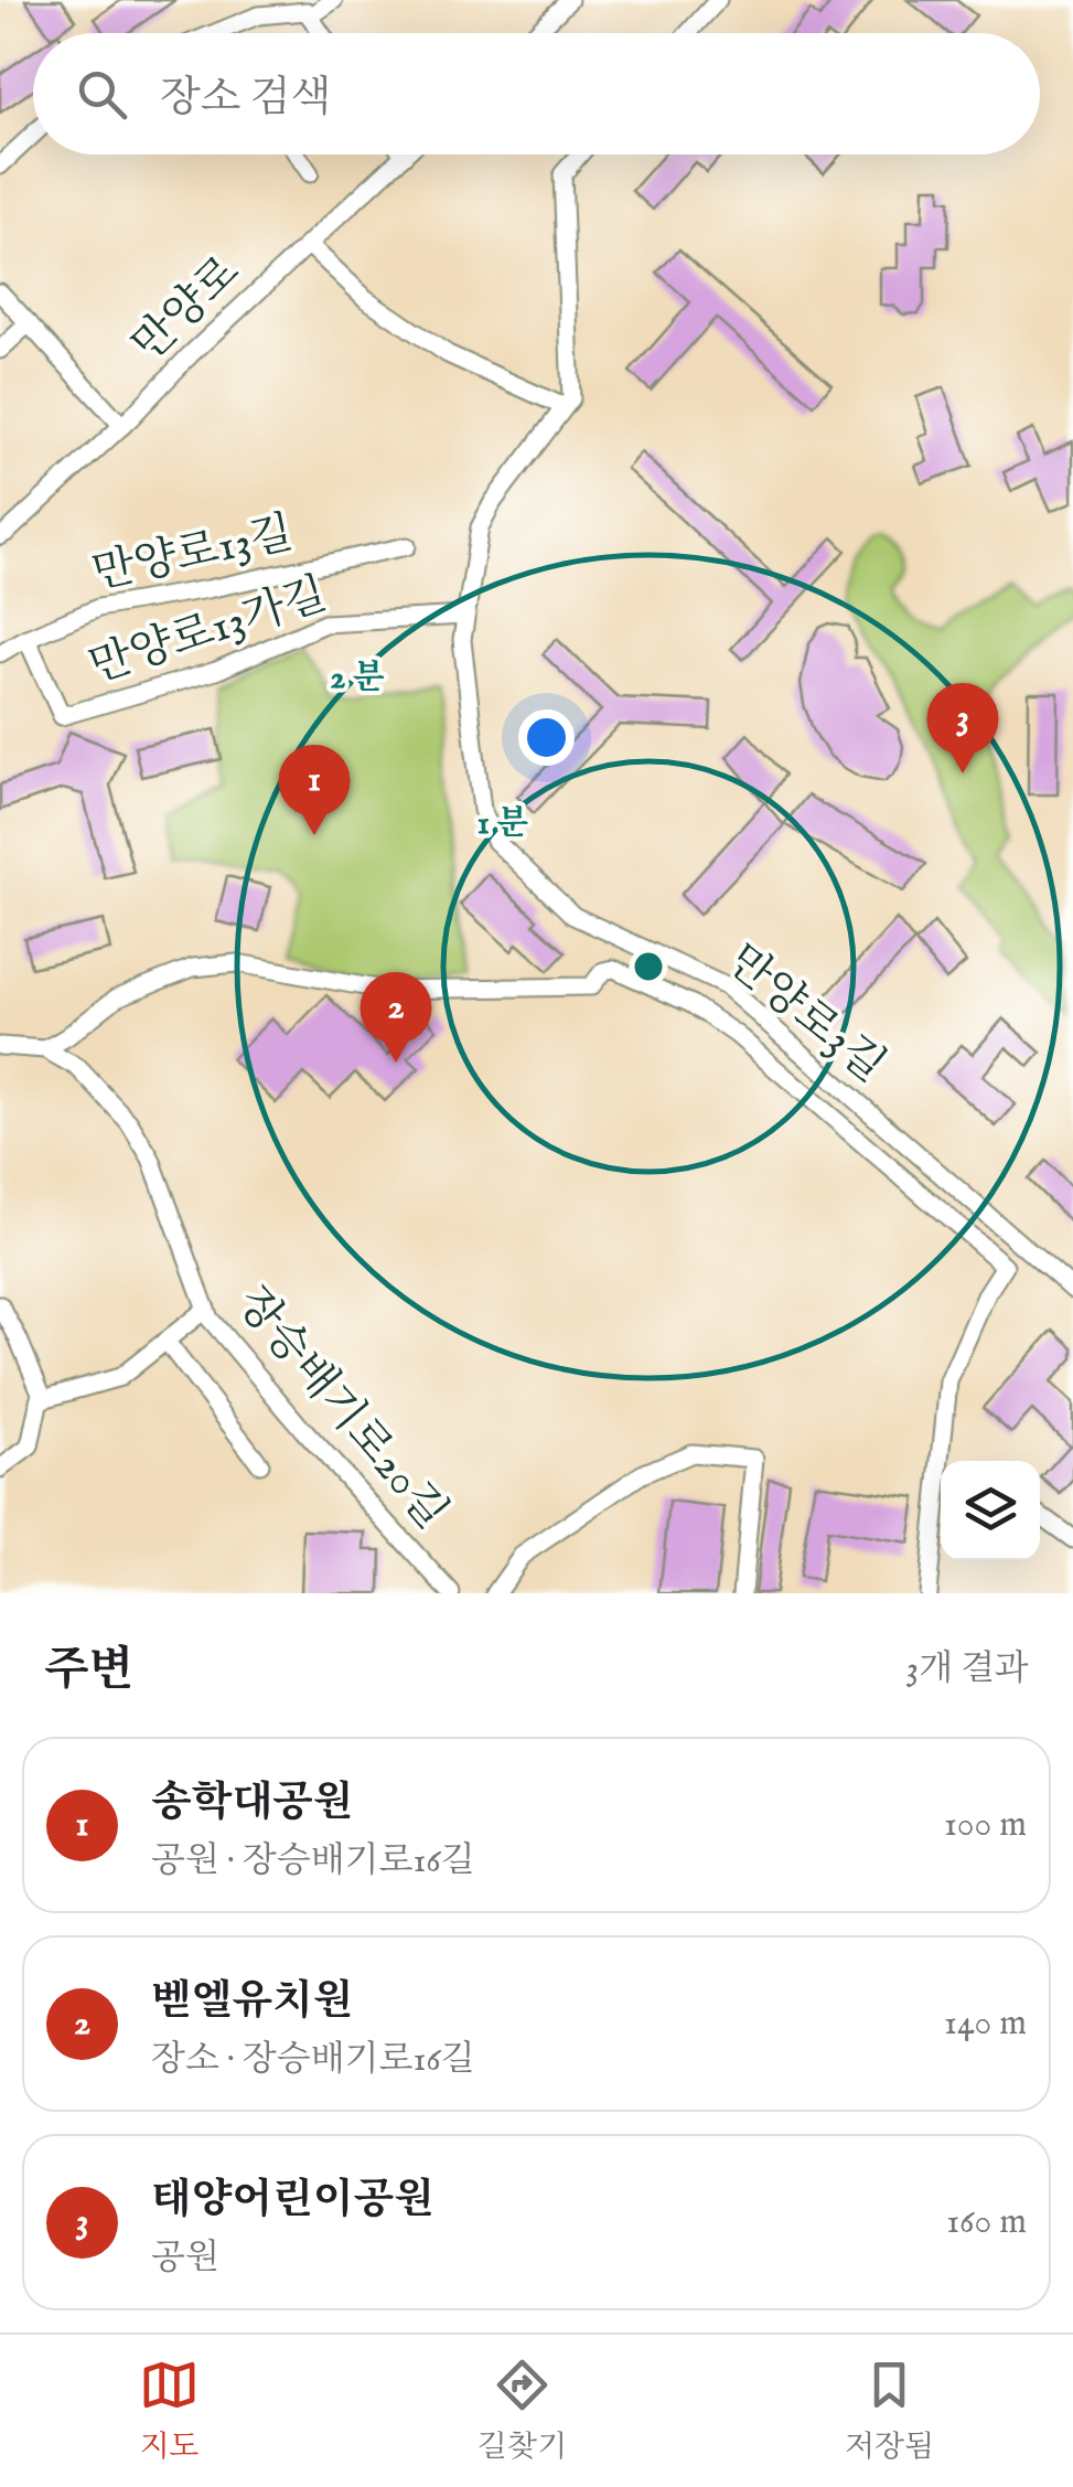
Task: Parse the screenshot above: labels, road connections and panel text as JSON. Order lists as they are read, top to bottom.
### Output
{
  "streets": {
    "street": [
      "만양로",
      "만양로13길",
      "만양로13가길",
      "만양로3길",
      "장승배기로20길"
    ]
  },
  "crossings": [
    ["만양로13길", "만양로13가길"],
    ["만양로13가길", "만양로3길"]
  ],
  "page": {
    "search": "장소 검색",
    "pins": ["3", "1", "2"],
    "heading": ["주변", "3개 결과"],
    "list": [
      {
        "mark": "1",
        "name": "송학대공원",
        "note": "공원 · 장승배기로16길",
        "value": "100 m"
      },
      {
        "mark": "2",
        "name": "벧엘유치원",
        "note": "장소 · 장승배기로16길",
        "value": "140 m"
      },
      {
        "mark": "3",
        "name": "태양어린이공원",
        "note": "공원",
        "value": "160 m"
      }
    ],
    "nav": ["지도", "길찾기", "저장됨"]
  },
  "rings": ["2 분", "1 분"]
}
